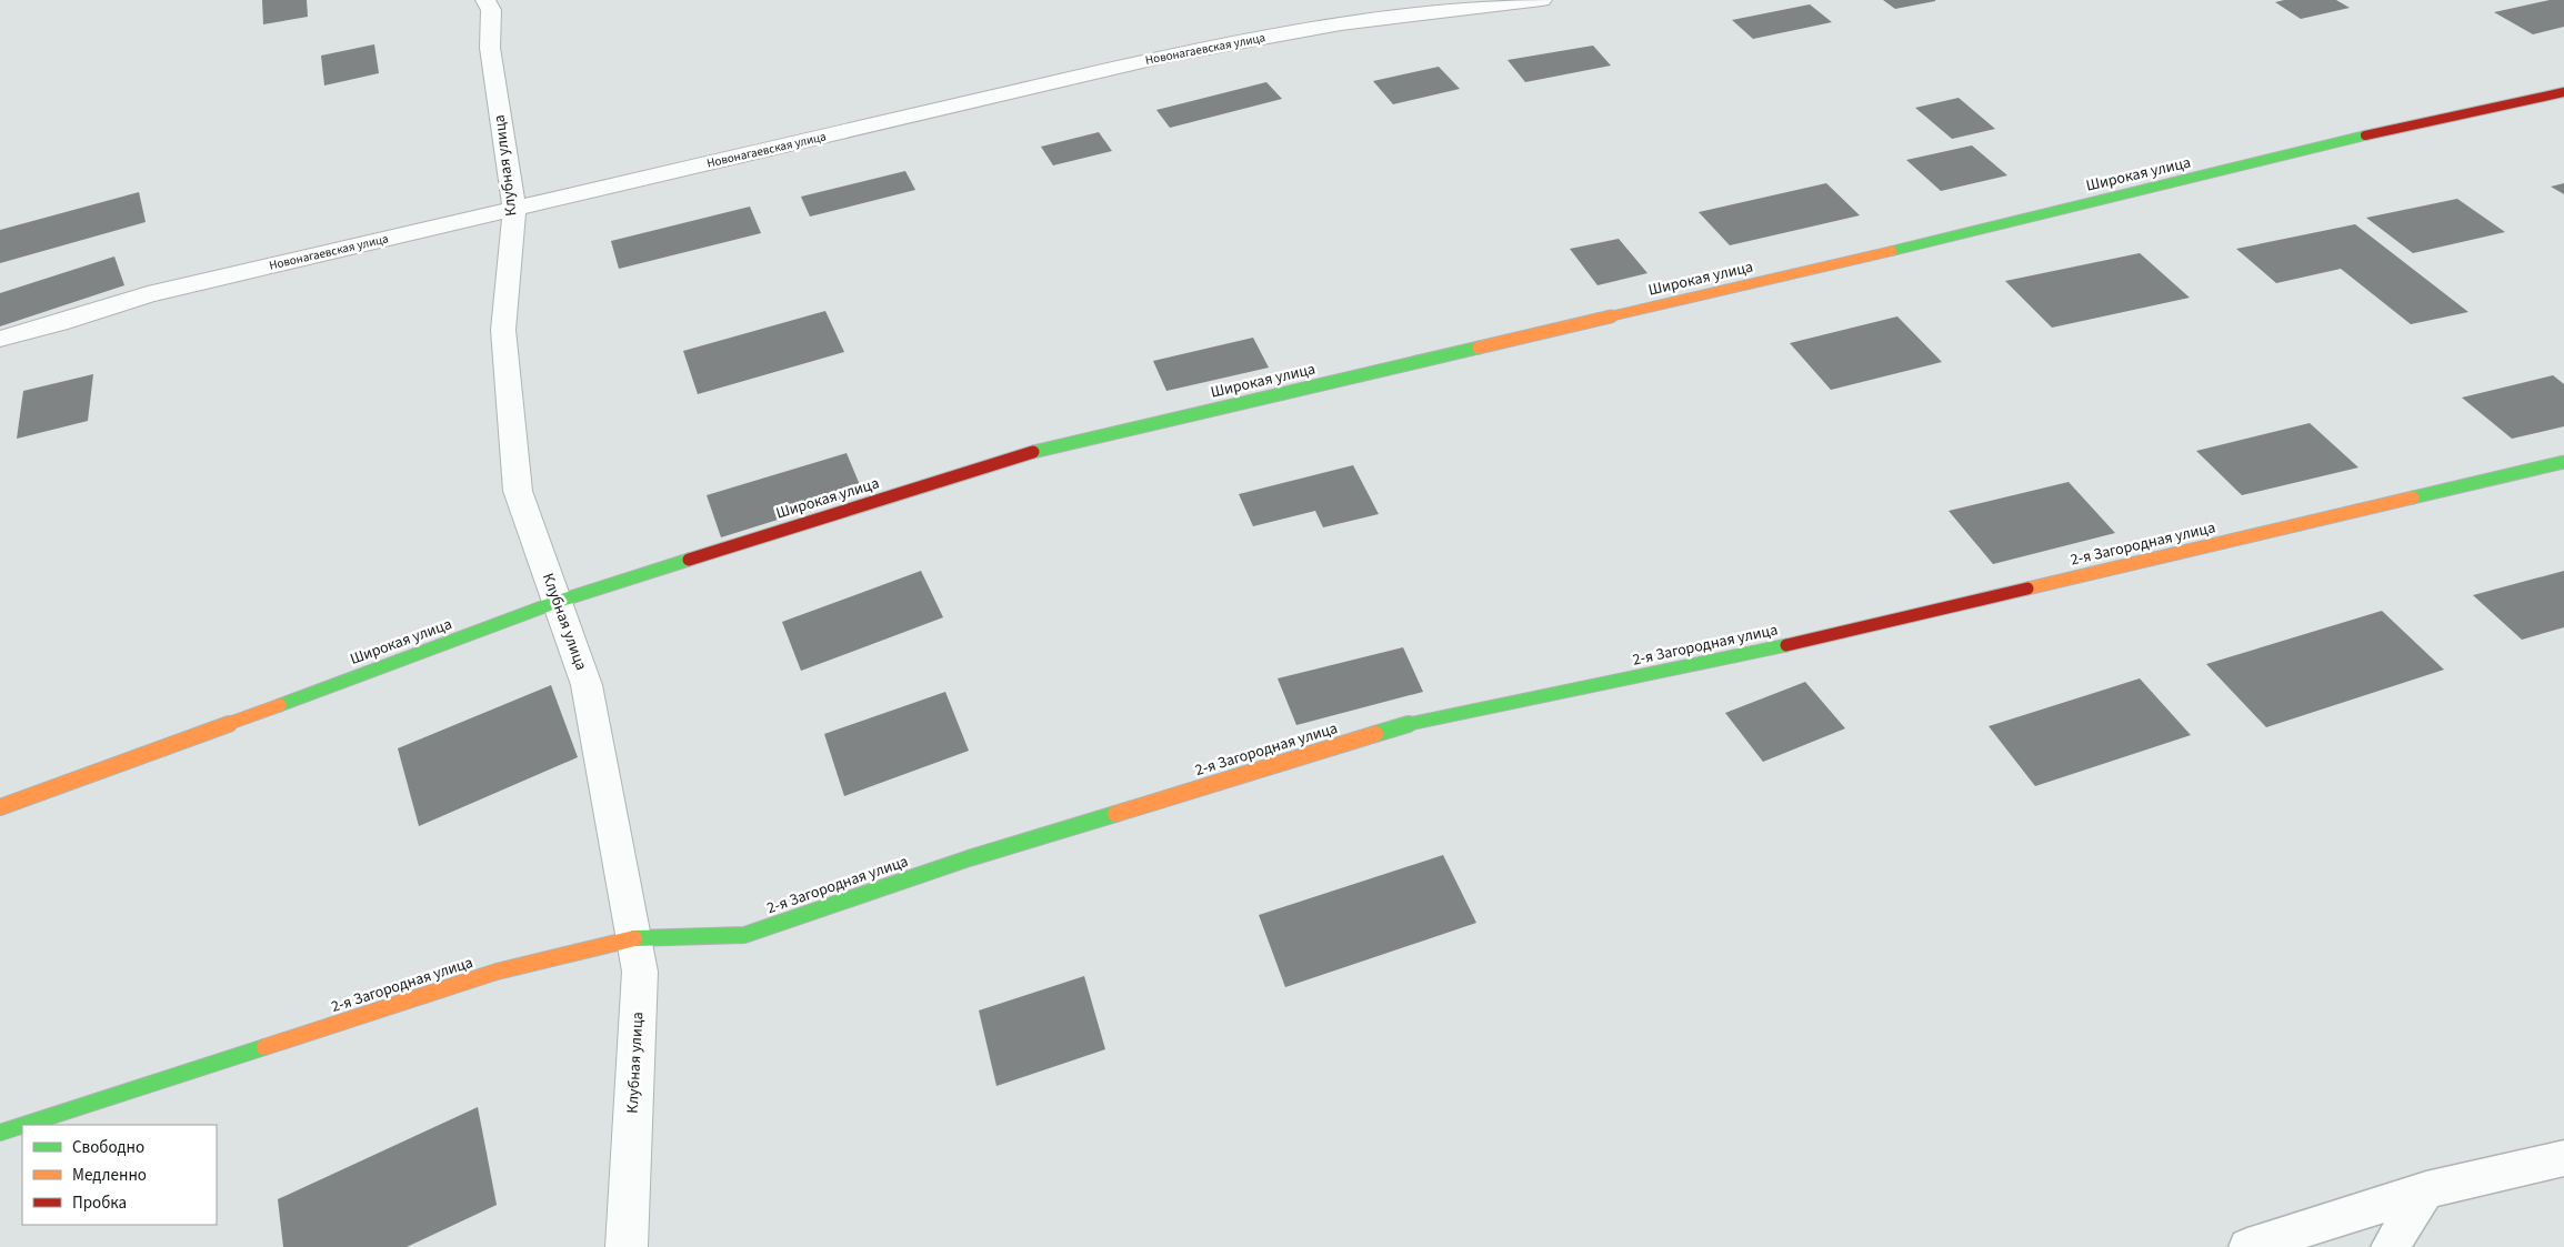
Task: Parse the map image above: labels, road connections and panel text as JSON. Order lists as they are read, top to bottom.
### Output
{
  "streets": {
    "street": [
      "Новонагаевская улица",
      "Клубная улица",
      "Широкая улица",
      "2-я Загородная улица"
    ]
  },
  "crossings": [
    ["Новонагаевская улица", "Клубная улица"],
    ["Клубная улица", "Широкая улица"],
    ["Клубная улица", "2-я Загородная улица"]
  ],
  "legend": ["Свободно", "Медленно", "Пробка"]
}
